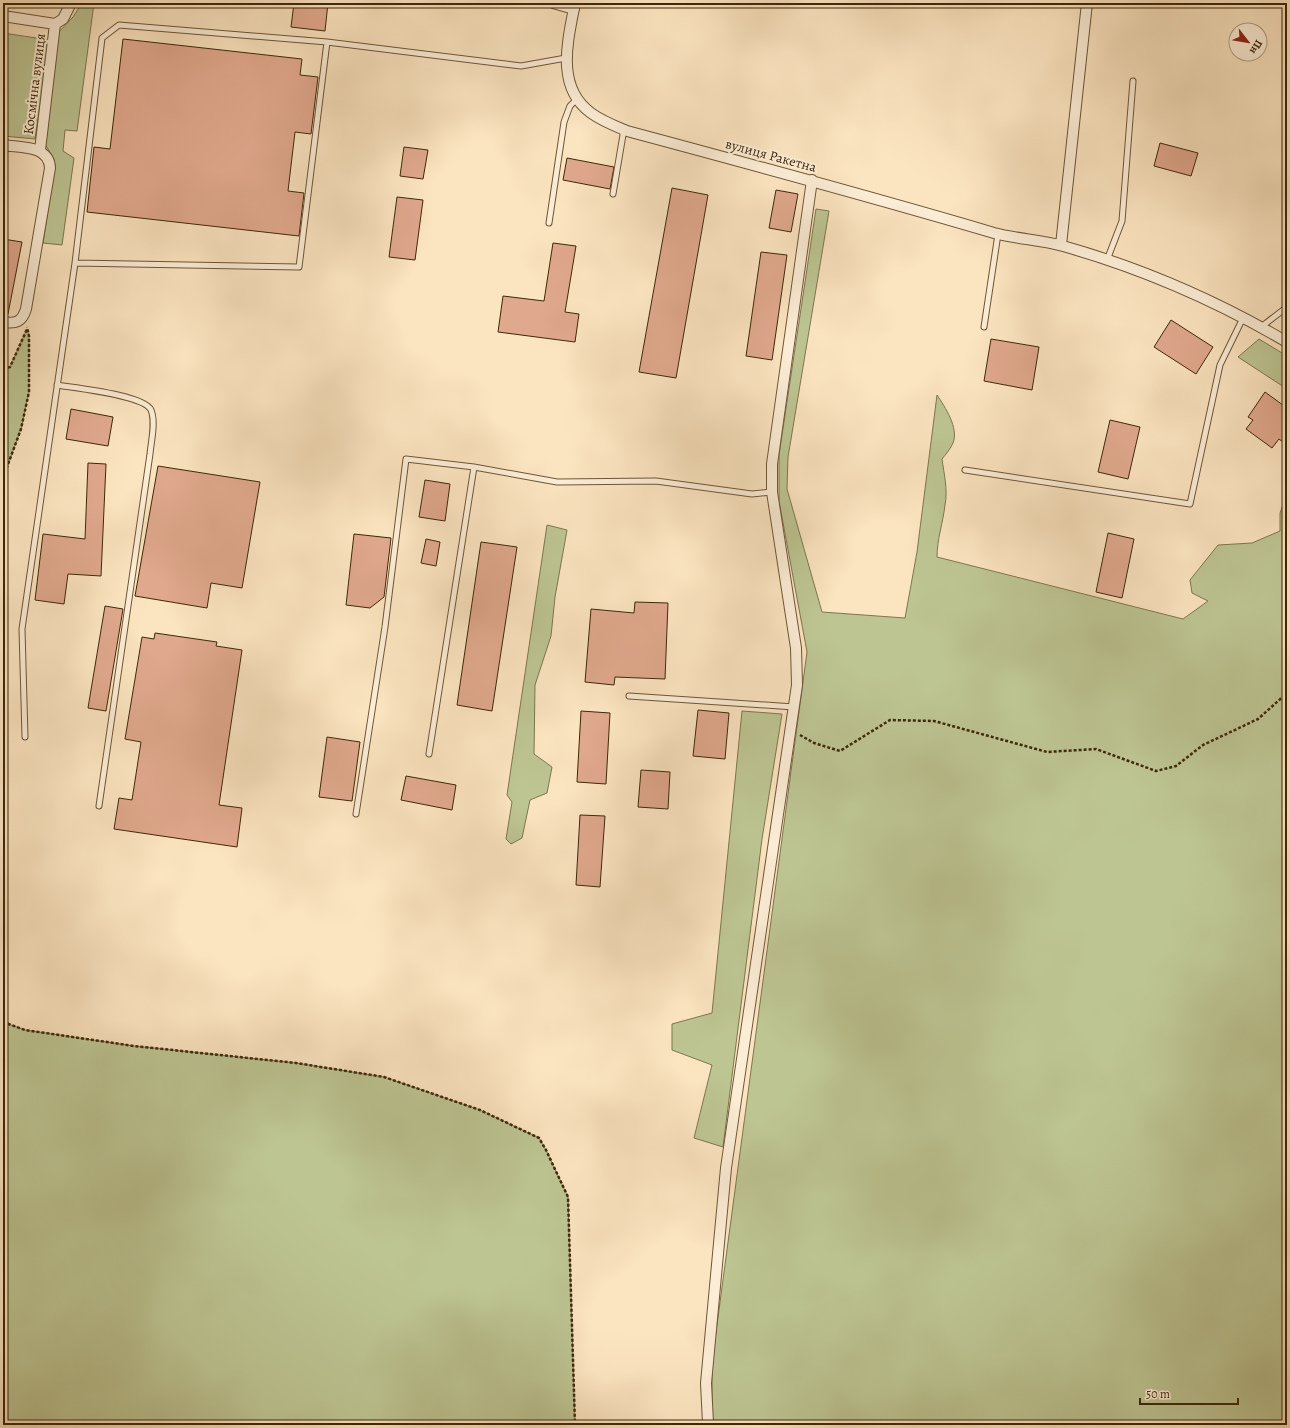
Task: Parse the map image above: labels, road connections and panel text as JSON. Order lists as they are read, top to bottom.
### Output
{
  "streets": {
    "street": ["Космічна вулиця", "вулиця Ракетна"]
  },
  "scale_bar": "50 m",
  "north": "bottom right"
}
